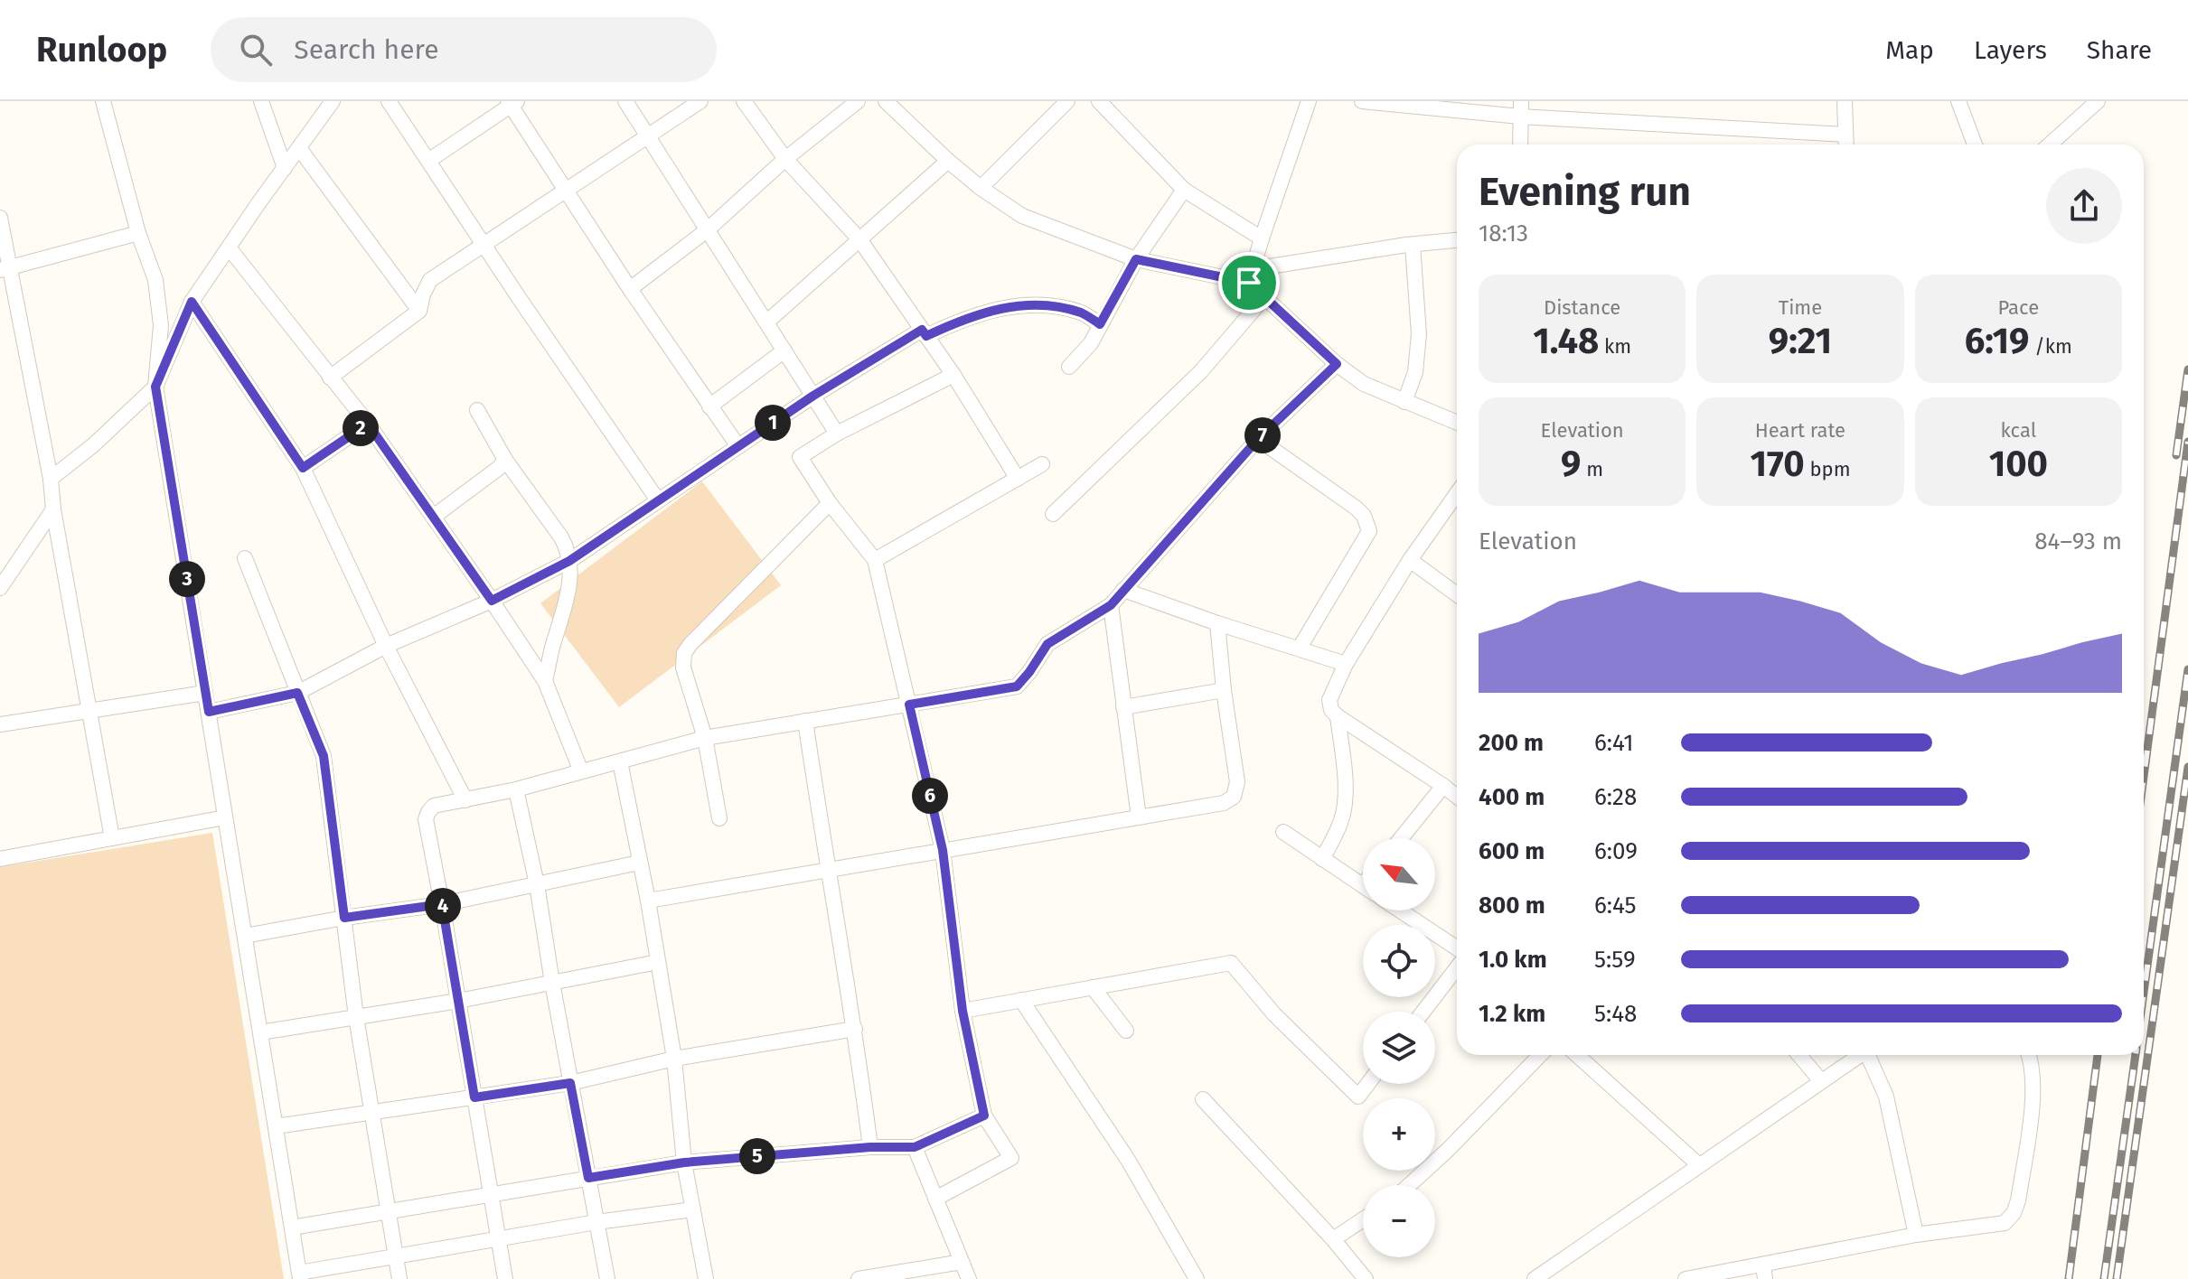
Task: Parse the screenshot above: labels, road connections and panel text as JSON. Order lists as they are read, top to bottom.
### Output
{
  "north": "top left",
  "page": {
    "header": "Runloop",
    "search": "Search here",
    "nav": ["Map", "Layers", "Share"],
    "heading": ["Evening run", "18:13"],
    "stats": [
      ["Distance", "1.48 km"],
      ["Time", "9:21"],
      ["Pace", "6:19 /km"],
      ["Elevation", "9 m"],
      ["Heart rate", "170 bpm"],
      ["kcal", "100"]
    ],
    "pins": [
      "1",
      "2",
      "7",
      "3",
      "6",
      "4",
      "5"
    ],
    "chart": ["Elevation", "84–93 m"],
    "list": [
      {
        "name": "200 m",
        "note": "6:41"
      },
      {
        "name": "400 m",
        "note": "6:28"
      },
      {
        "name": "600 m",
        "note": "6:09"
      },
      {
        "name": "800 m",
        "note": "6:45"
      },
      {
        "name": "1.0 km",
        "note": "5:59"
      },
      {
        "name": "1.2 km",
        "note": "5:48"
      }
    ],
    "map_buttons": ["+", "−"]
  }
}
